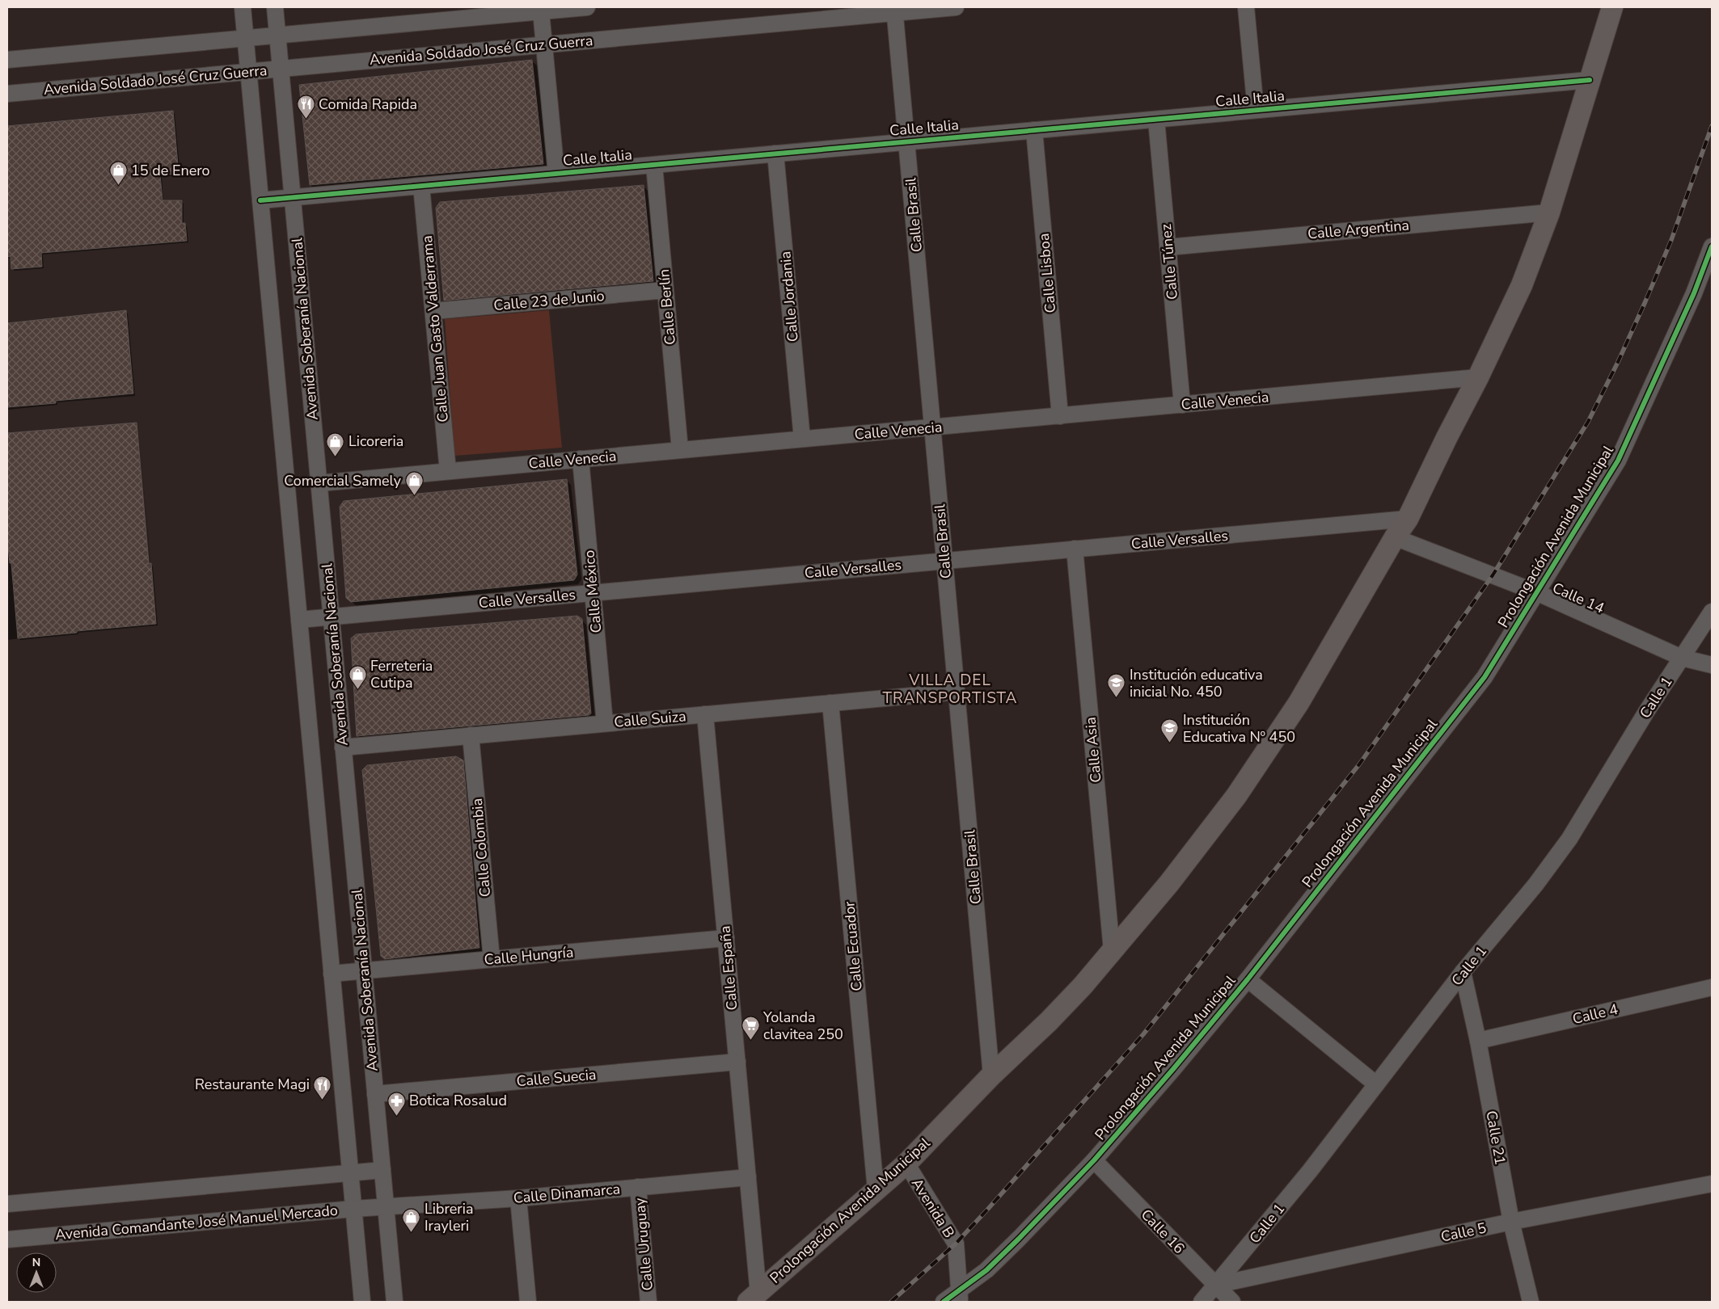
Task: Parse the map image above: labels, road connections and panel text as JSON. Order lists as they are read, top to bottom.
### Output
{
  "streets": {
    "main road": ["Prolongación Avenida Municipal"],
    "street": [
      "Avenida Soldado José Cruz Guerra",
      "Calle Italia",
      "Calle Brasil",
      "Calle Argentina",
      "Calle Túnez",
      "Calle Lisboa",
      "Calle Jordania",
      "Calle 23 de Junio",
      "Calle Berlín",
      "Avenida Soberanía Nacional",
      "Calle Juan Gasto Valderrama",
      "Calle Venecia",
      "Calle Versalles",
      "Calle México",
      "Calle 14",
      "Calle 1",
      "Calle Suiza",
      "Calle Asia",
      "Calle Colombia",
      "Calle Ecuador",
      "Calle Hungría",
      "Calle España",
      "Calle 4",
      "Calle Suecia",
      "Calle 21",
      "Calle Dinamarca",
      "Avenida B",
      "Avenida Comandante José Manuel Mercado",
      "Calle 16",
      "Calle 5",
      "Calle Uruguay"
    ]
  },
  "crossings": [
    ["Avenida Soldado José Cruz Guerra", "Calle Brasil"],
    ["Avenida Soldado José Cruz Guerra", "Avenida Soberanía Nacional"],
    ["Calle Italia", "Calle Brasil"],
    ["Calle Italia", "Calle Túnez"],
    ["Calle Italia", "Calle Lisboa"],
    ["Calle Italia", "Calle Jordania"],
    ["Calle Italia", "Calle Berlín"],
    ["Calle Italia", "Avenida Soberanía Nacional"],
    ["Calle Italia", "Calle Juan Gasto Valderrama"],
    ["Calle Italia", "Prolongación Avenida Municipal"],
    ["Calle Brasil", "Calle Venecia"],
    ["Calle Brasil", "Prolongación Avenida Municipal"],
    ["Calle Brasil", "Calle Versalles"],
    ["Calle Brasil", "Calle Suiza"],
    ["Calle Argentina", "Calle Túnez"],
    ["Calle Argentina", "Prolongación Avenida Municipal"],
    ["Calle Túnez", "Calle Venecia"],
    ["Calle Lisboa", "Calle Venecia"],
    ["Calle Jordania", "Calle Venecia"],
    ["Calle 23 de Junio", "Calle Berlín"],
    ["Calle 23 de Junio", "Calle Juan Gasto Valderrama"],
    ["Calle Berlín", "Calle Venecia"],
    ["Avenida Soberanía Nacional", "Calle Venecia"],
    ["Avenida Soberanía Nacional", "Calle Versalles"],
    ["Avenida Soberanía Nacional", "Calle Suiza"],
    ["Avenida Soberanía Nacional", "Calle Hungría"],
    ["Avenida Soberanía Nacional", "Calle Suecia"],
    ["Avenida Soberanía Nacional", "Calle Dinamarca"],
    ["Avenida Soberanía Nacional", "Avenida Comandante José Manuel Mercado"],
    ["Calle Juan Gasto Valderrama", "Calle Venecia"],
    ["Calle Venecia", "Prolongación Avenida Municipal"],
    ["Calle Venecia", "Calle México"],
    ["Prolongación Avenida Municipal", "Calle Versalles"],
    ["Prolongación Avenida Municipal", "Calle 14"],
    ["Prolongación Avenida Municipal", "Calle Asia"],
    ["Prolongación Avenida Municipal", "Calle Ecuador"],
    ["Prolongación Avenida Municipal", "Calle España"],
    ["Prolongación Avenida Municipal", "Avenida B"],
    ["Prolongación Avenida Municipal", "Calle 16"],
    ["Calle Versalles", "Calle México"],
    ["Calle Versalles", "Calle Asia"],
    ["Calle México", "Calle Suiza"],
    ["Calle 14", "Calle 1"],
    ["Calle 1", "Calle 21"],
    ["Calle 1", "Calle 16"],
    ["Calle 1", "Calle 5"],
    ["Calle Suiza", "Calle Colombia"],
    ["Calle Suiza", "Calle Ecuador"],
    ["Calle Suiza", "Calle España"],
    ["Calle Colombia", "Calle Hungría"],
    ["Calle Hungría", "Calle España"],
    ["Calle España", "Calle Suecia"],
    ["Calle España", "Calle Dinamarca"],
    ["Calle 4", "Calle 21"],
    ["Calle 21", "Calle 5"],
    ["Calle Dinamarca", "Avenida Comandante José Manuel Mercado"],
    ["Calle Dinamarca", "Calle Uruguay"],
    ["Calle 16", "Calle 5"]
  ],
  "districts": ["VILLA DEL TRANSPORTISTA"],
  "places": {
    "restaurant": ["Comida Rapida", "Restaurante Magi"],
    "shop": [
      "15 de Enero",
      "Licoreria",
      "Comercial Samely",
      "Ferreteria Cutipa",
      "Libreria Irayleri"
    ],
    "school or university": ["Institución educativa inicial No. 450", "Institución Educativa Nº 450"],
    "supermarket": ["Yolanda clavitea 250"],
    "pharmacy": ["Botica Rosalud"]
  },
  "north": "top"
}
